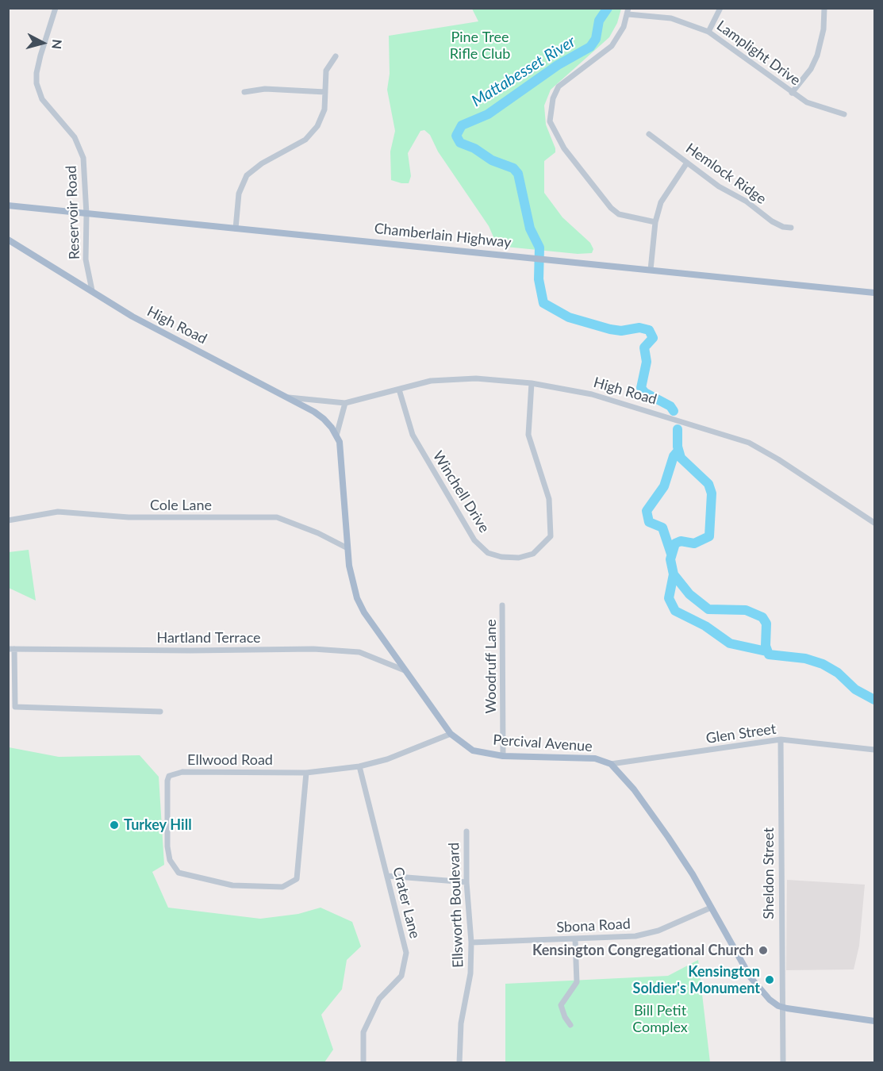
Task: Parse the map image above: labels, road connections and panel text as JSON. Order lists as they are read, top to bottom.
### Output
{
  "streets": {
    "main road": ["Chamberlain Highway", "High Road", "Percival Avenue"],
    "street": [
      "Lamplight Drive",
      "Hemlock Ridge",
      "Reservoir Road",
      "Winchell Drive",
      "Cole Lane",
      "Hartland Terrace",
      "Woodruff Lane",
      "Glen Street",
      "Ellwood Road",
      "Sheldon Street",
      "Crater Lane",
      "Ellsworth Boulevard",
      "Sbona Road"
    ]
  },
  "crossings": [
    ["Reservoir Road", "Chamberlain Highway"],
    ["Reservoir Road", "High Road"],
    ["High Road", "Winchell Drive"],
    ["High Road", "Percival Avenue"],
    ["Cole Lane", "Percival Avenue"],
    ["Hartland Terrace", "Percival Avenue"],
    ["Woodruff Lane", "Percival Avenue"],
    ["Glen Street", "Percival Avenue"],
    ["Glen Street", "Sheldon Street"],
    ["Percival Avenue", "Ellwood Road"],
    ["Percival Avenue", "Sheldon Street"],
    ["Percival Avenue", "Sbona Road"],
    ["Ellwood Road", "Crater Lane"],
    ["Ellsworth Boulevard", "Sbona Road"]
  ],
  "water": ["Mattabesset River"],
  "parks": ["Pine Tree Rifle Club", "Bill Petit Complex"],
  "places": ["Turkey Hill", "Kensington Congregational Church", "Kensington Soldier's Monument"],
  "north": "right"
}
